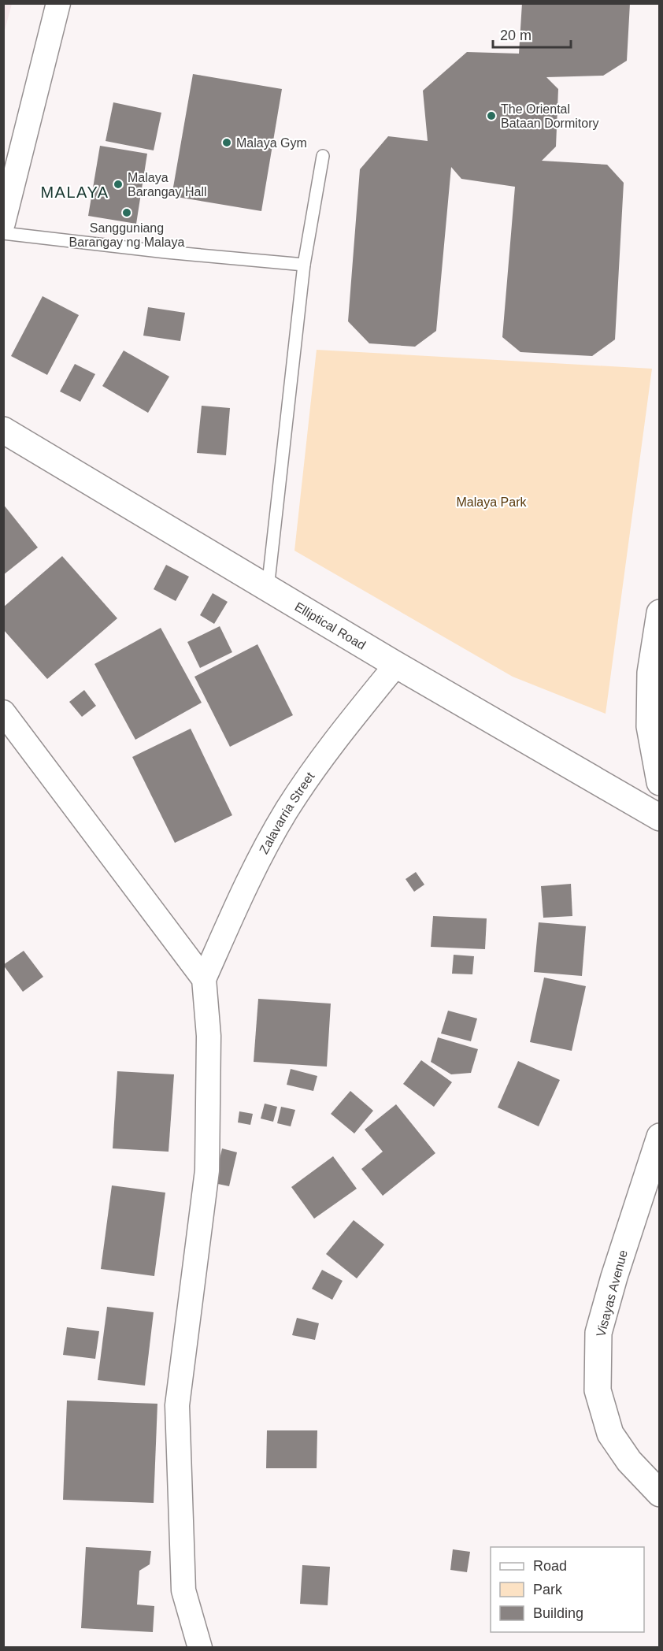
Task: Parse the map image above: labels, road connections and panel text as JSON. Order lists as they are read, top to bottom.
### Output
{
  "streets": {
    "street": ["Elliptical Road", "Zalavarria Street", "Visayas Avenue"]
  },
  "crossings": [
    ["Elliptical Road", "Zalavarria Street"]
  ],
  "districts": ["MALAYA"],
  "parks": ["Malaya Park"],
  "places": [
    "The Oriental Bataan Dormitory",
    "Malaya Gym",
    "Malaya Barangay Hall",
    "Sangguniang Barangay ng Malaya"
  ],
  "legend": ["Road", "Park", "Building"],
  "scale_bar": "20 m"
}
